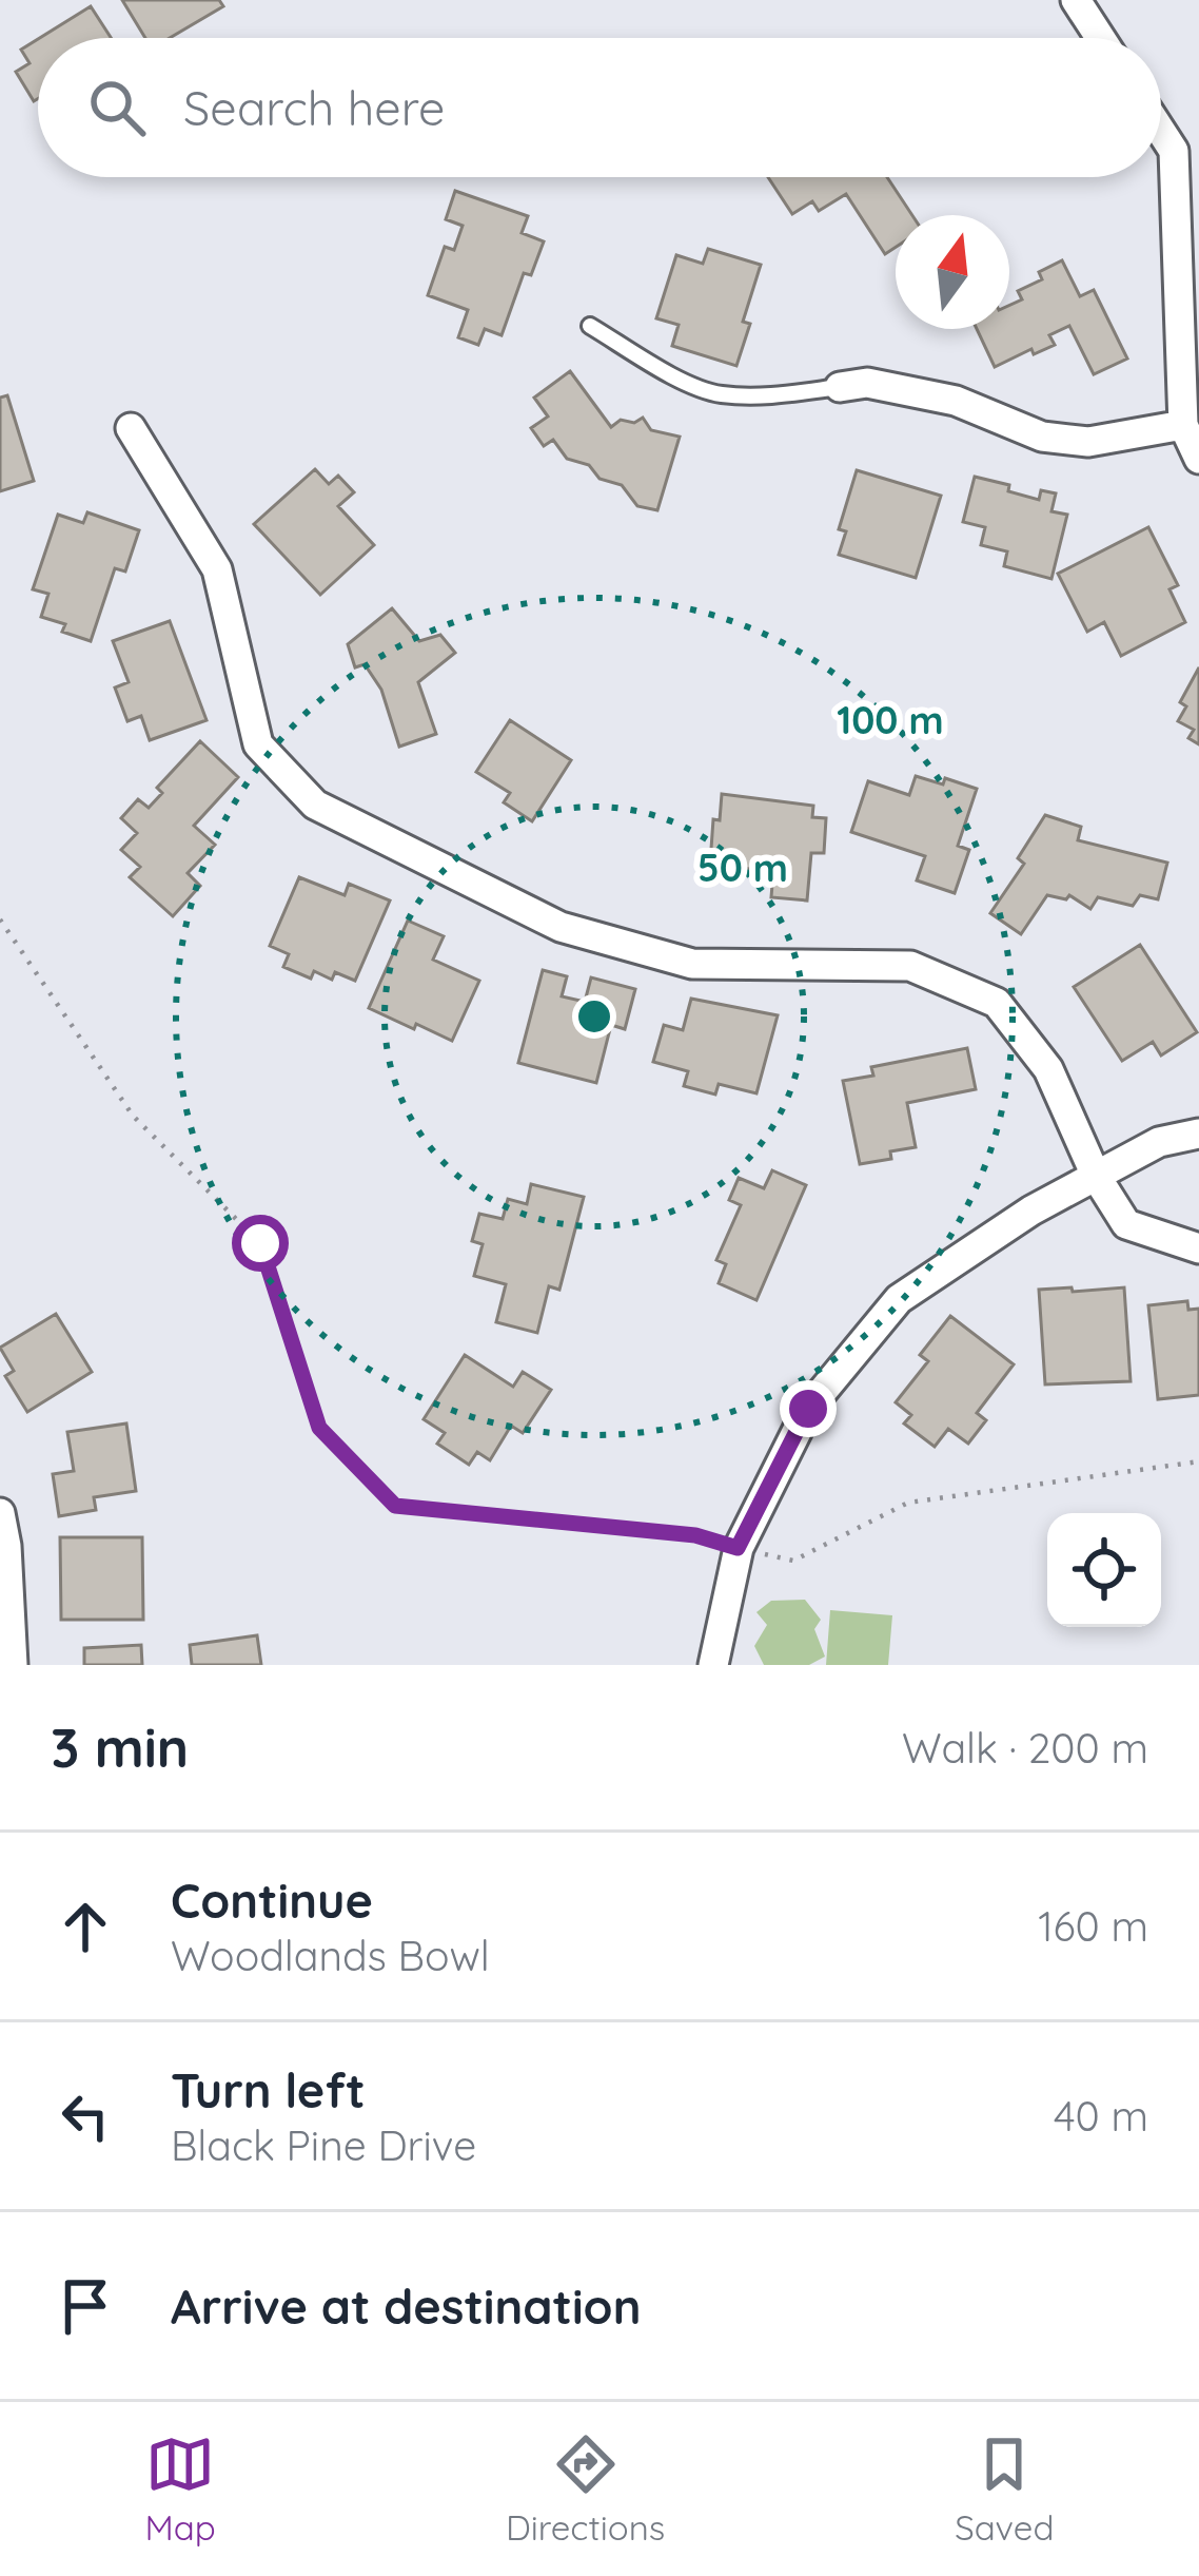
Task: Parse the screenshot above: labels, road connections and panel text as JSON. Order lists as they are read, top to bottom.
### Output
{
  "north": "top",
  "page": {
    "search": "Search here",
    "heading": ["3 min", "Walk · 200 m"],
    "list": [
      ["Continue", "Woodlands Bowl", "160 m"],
      ["Turn left", "Black Pine Drive", "40 m"],
      "Arrive at destination"
    ],
    "nav": ["Map", "Directions", "Saved"]
  },
  "rings": ["100 m", "50 m"]
}
